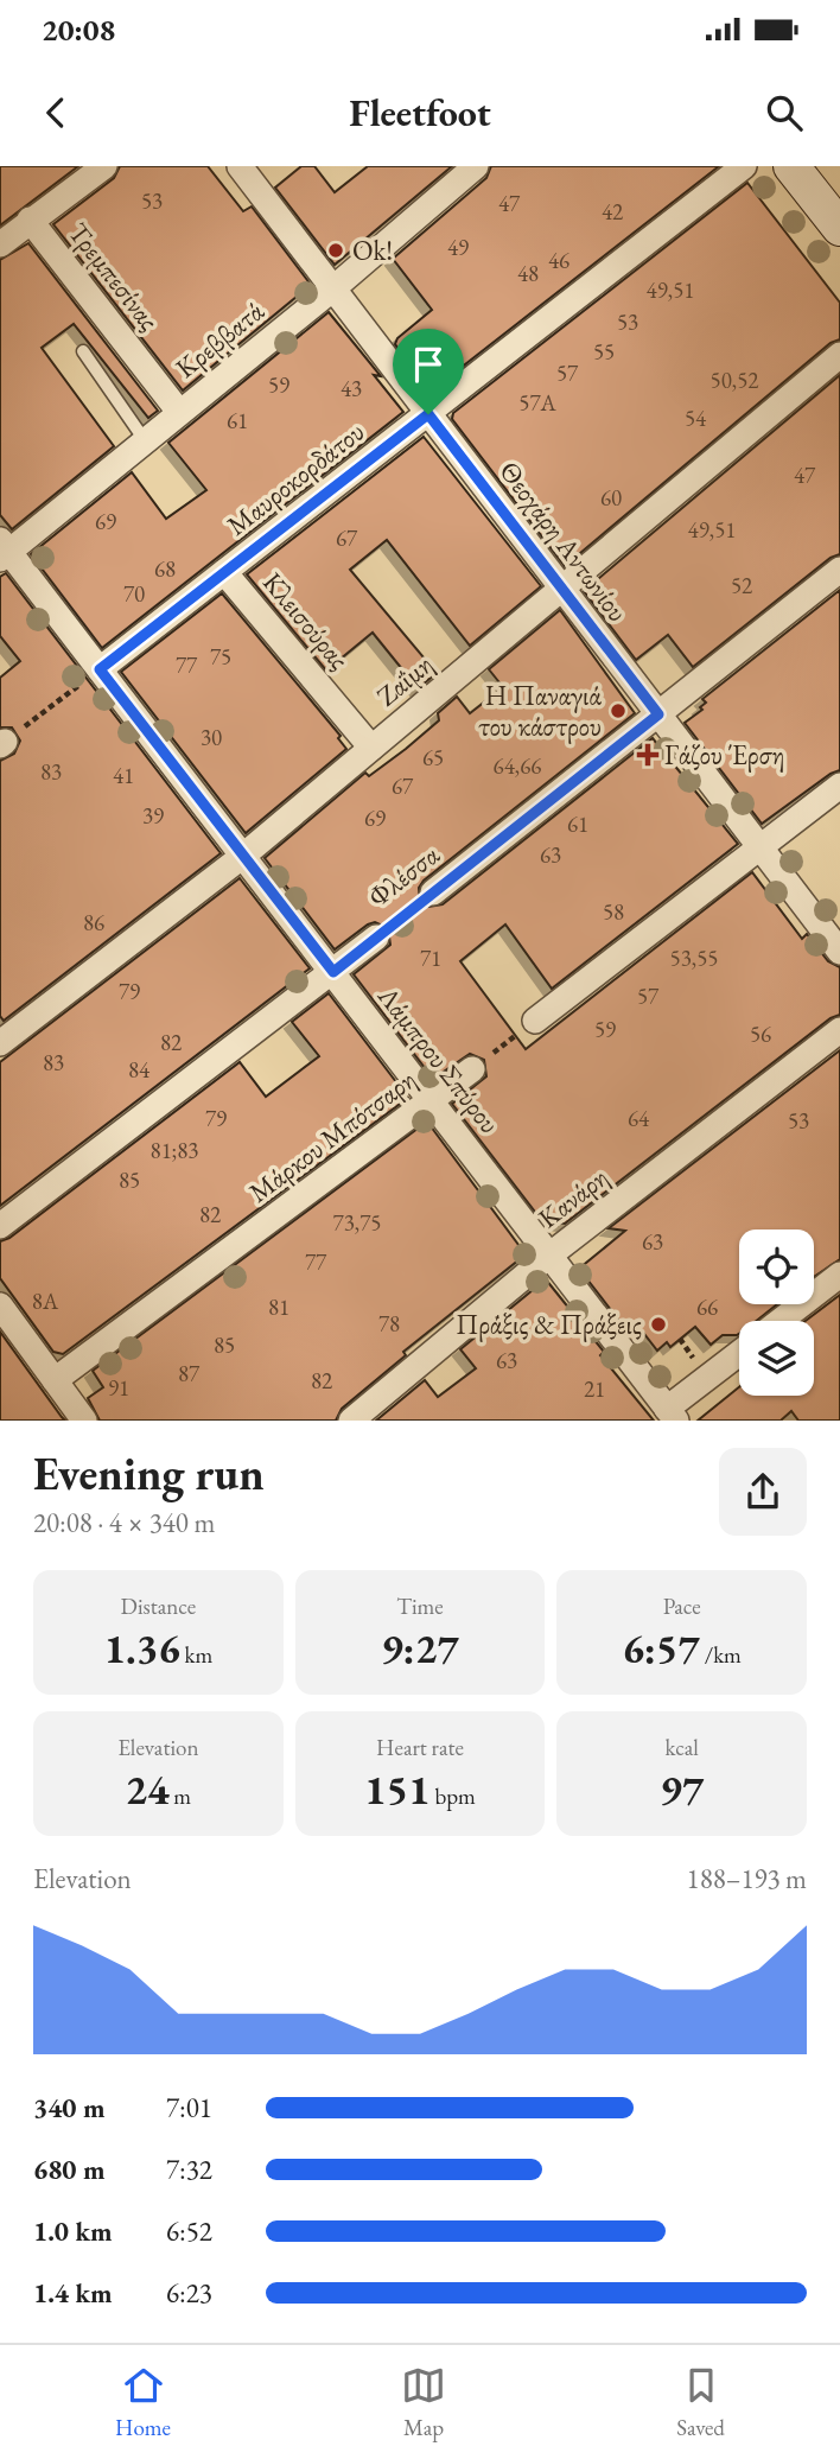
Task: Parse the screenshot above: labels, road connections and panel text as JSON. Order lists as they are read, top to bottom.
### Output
{
  "streets": {
    "street": [
      "Τρεμπεσίνας",
      "Κρεββατά",
      "Μαυροκορδάτου",
      "Θεοχάρη Αντωνίου",
      "Κλεισούρας",
      "Ζαΐμη",
      "Φλέσσα",
      "Λάμπρου Σπύρου",
      "Μάρκου Μπότσαρη",
      "Κανάρη"
    ]
  },
  "crossings": [
    ["Τρεμπεσίνας", "Κρεββατά"],
    ["Κρεββατά", "Θεοχάρη Αντωνίου"],
    ["Κρεββατά", "Λάμπρου Σπύρου"],
    ["Μαυροκορδάτου", "Θεοχάρη Αντωνίου"],
    ["Μαυροκορδάτου", "Κλεισούρας"],
    ["Μαυροκορδάτου", "Λάμπρου Σπύρου"],
    ["Θεοχάρη Αντωνίου", "Ζαΐμη"],
    ["Θεοχάρη Αντωνίου", "Φλέσσα"],
    ["Κλεισούρας", "Ζαΐμη"],
    ["Ζαΐμη", "Λάμπρου Σπύρου"],
    ["Φλέσσα", "Λάμπρου Σπύρου"],
    ["Λάμπρου Σπύρου", "Μάρκου Μπότσαρη"],
    ["Λάμπρου Σπύρου", "Κανάρη"]
  ],
  "places": {
    "other": ["Ok!", "Η Παναγιά του κάστρου", "Πράξις & Πράξεις"],
    "health": ["Γάζου Έρση"]
  },
  "house_numbers": [
    "53",
    "47",
    "42",
    "49",
    "46",
    "48",
    "49,51",
    "53",
    "55",
    "57",
    "50,52",
    "59",
    "43",
    "57Α",
    "54",
    "61",
    "47",
    "60",
    "69",
    "49,51",
    "67",
    "68",
    "52",
    "70",
    "75",
    "77",
    "30",
    "65",
    "64,66",
    "83",
    "41",
    "67",
    "39",
    "69",
    "61",
    "63",
    "58",
    "86",
    "71",
    "53,55",
    "79",
    "57",
    "59",
    "56",
    "82",
    "83",
    "84",
    "79",
    "64",
    "53",
    "81;83",
    "85",
    "82",
    "73,75",
    "63",
    "77",
    "8Α",
    "81",
    "66",
    "78",
    "85",
    "63",
    "87",
    "82",
    "91",
    "21"
  ],
  "page": {
    "status": "20:08",
    "header": "Fleetfoot",
    "heading": ["Evening run", "20:08 · 4 × 340 m"],
    "stats": [
      ["Distance", "1.36 km"],
      ["Time", "9:27"],
      ["Pace", "6:57 /km"],
      ["Elevation", "24 m"],
      ["Heart rate", "151 bpm"],
      ["kcal", "97"]
    ],
    "chart": ["Elevation", "188–193 m"],
    "list": [
      {
        "name": "340 m",
        "note": "7:01"
      },
      {
        "name": "680 m",
        "note": "7:32"
      },
      {
        "name": "1.0 km",
        "note": "6:52"
      },
      {
        "name": "1.4 km",
        "note": "6:23"
      }
    ],
    "tabs": ["Home", "Map", "Saved"]
  }
}
